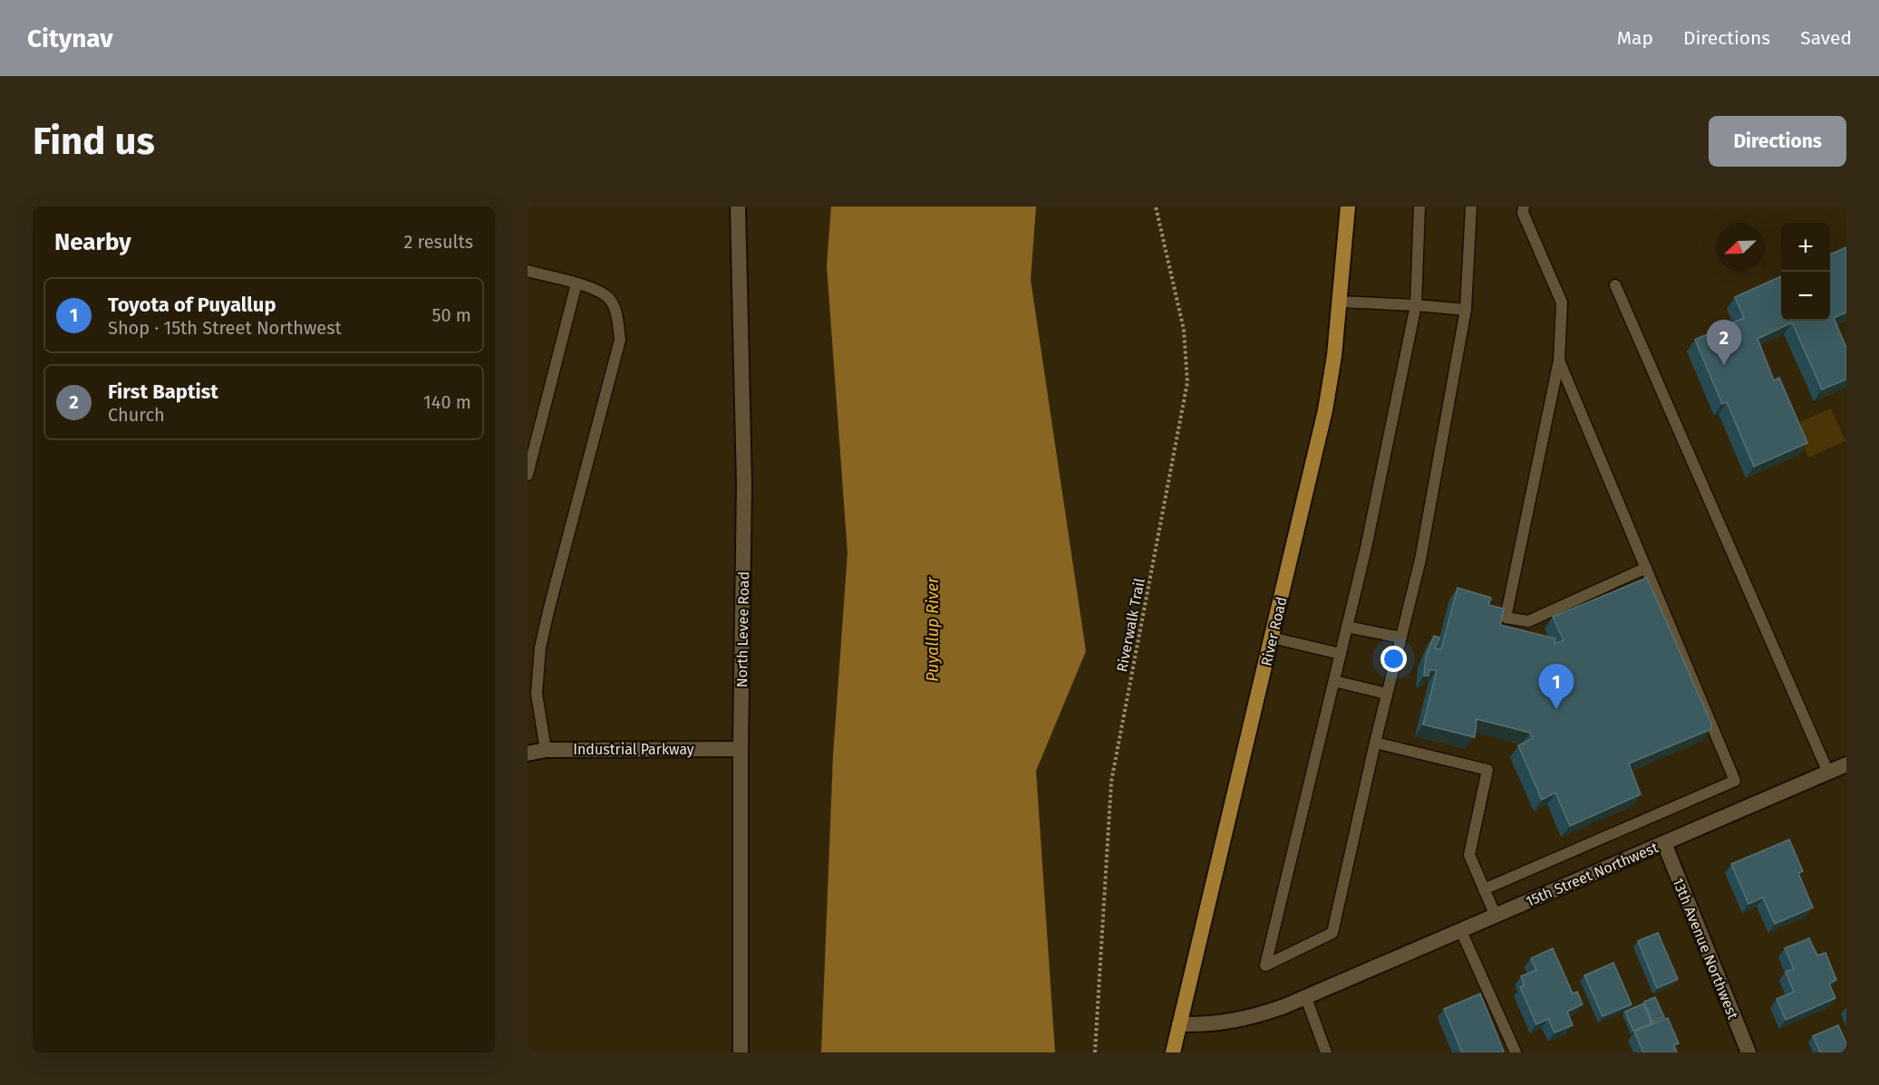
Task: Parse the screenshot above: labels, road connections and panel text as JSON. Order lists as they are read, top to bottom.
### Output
{
  "streets": {
    "main road": ["River Road"],
    "street": [
      "North Levee Road",
      "Industrial Parkway",
      "15th Street Northwest",
      "13th Avenue Northwest"
    ],
    "path": ["Riverwalk Trail"]
  },
  "crossings": [
    ["North Levee Road", "Industrial Parkway"],
    ["River Road", "15th Street Northwest"],
    ["15th Street Northwest", "13th Avenue Northwest"]
  ],
  "water": ["Puyallup River"],
  "north": "bottom left",
  "page": {
    "header": "Citynav",
    "nav": ["Map", "Directions", "Saved"],
    "buttons": "Directions",
    "title": "Find us",
    "heading": ["Nearby", "2 results"],
    "map_buttons": ["+", "−"],
    "list": [
      {
        "mark": "1",
        "name": "Toyota of Puyallup",
        "note": "Shop · 15th Street Northwest",
        "value": "50 m"
      },
      {
        "mark": "2",
        "name": "First Baptist",
        "note": "Church",
        "value": "140 m"
      }
    ],
    "pins": ["2", "1"]
  }
}
